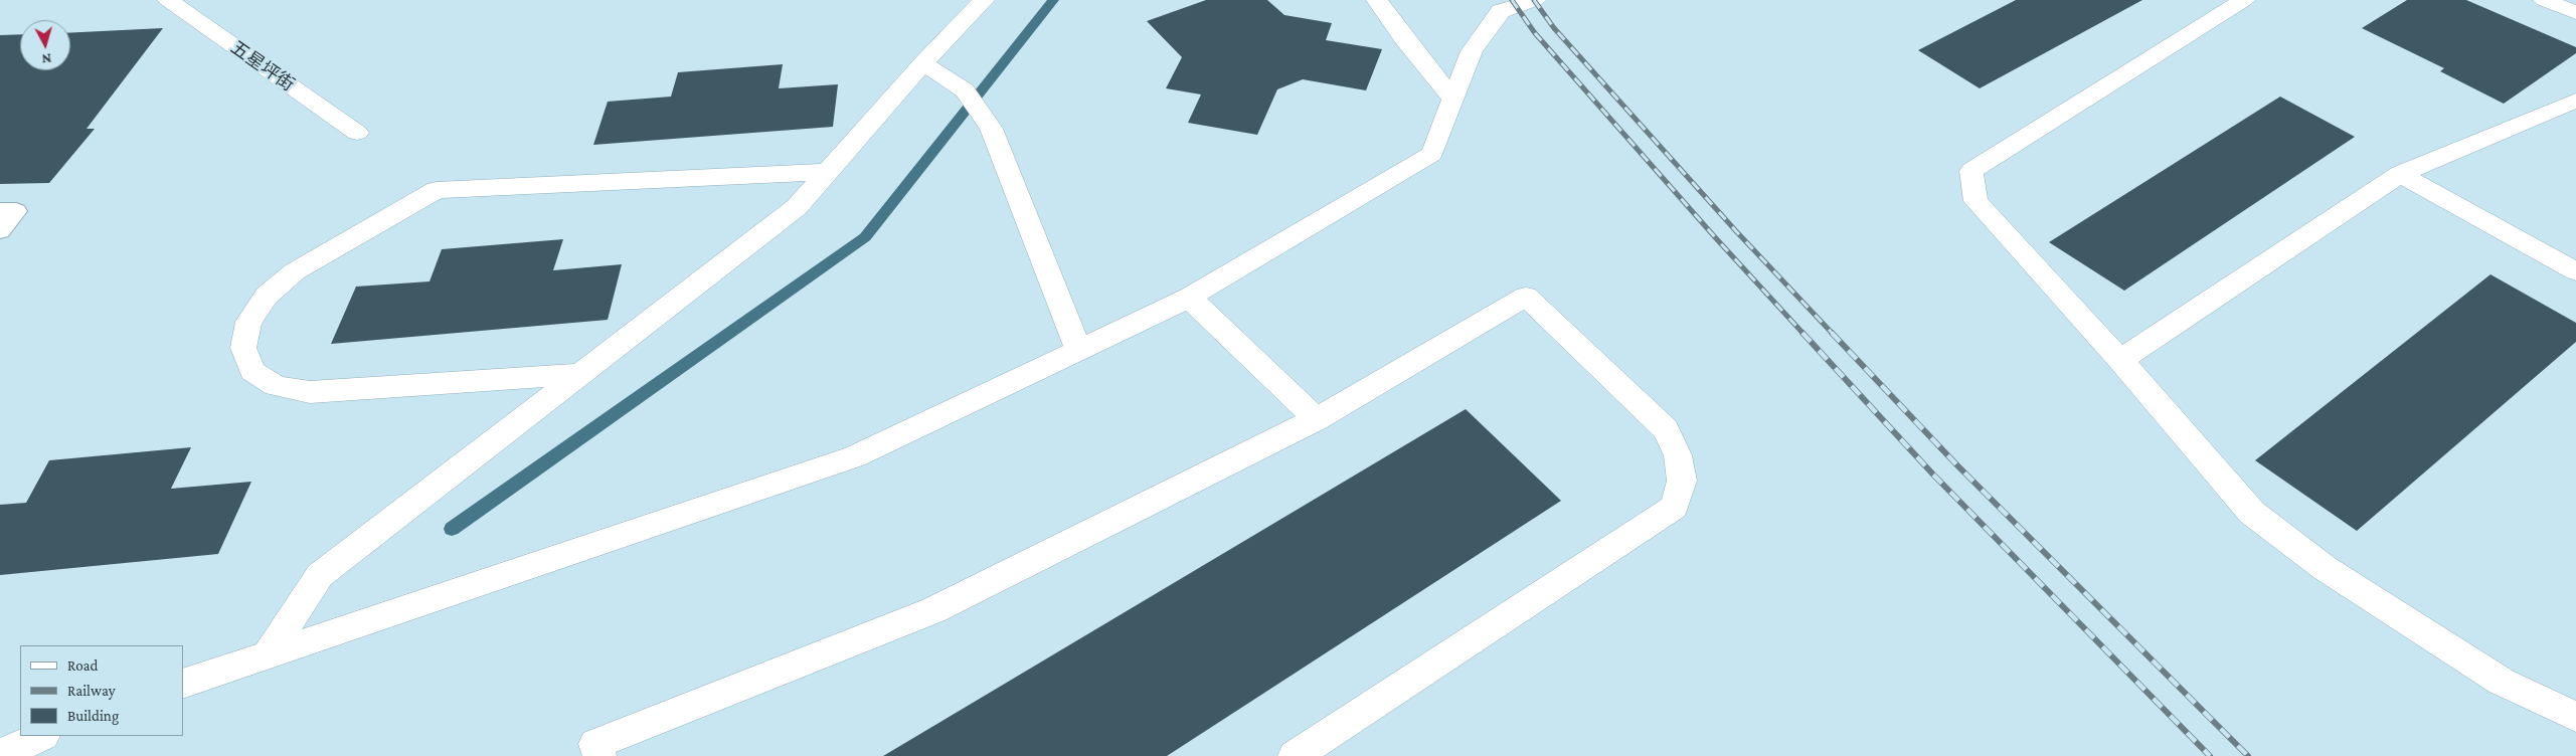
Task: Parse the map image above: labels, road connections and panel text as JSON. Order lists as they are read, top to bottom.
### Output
{
  "streets": {
    "street": ["五星坪街"]
  },
  "legend": ["Road", "Railway", "Building"],
  "north": "bottom"
}
